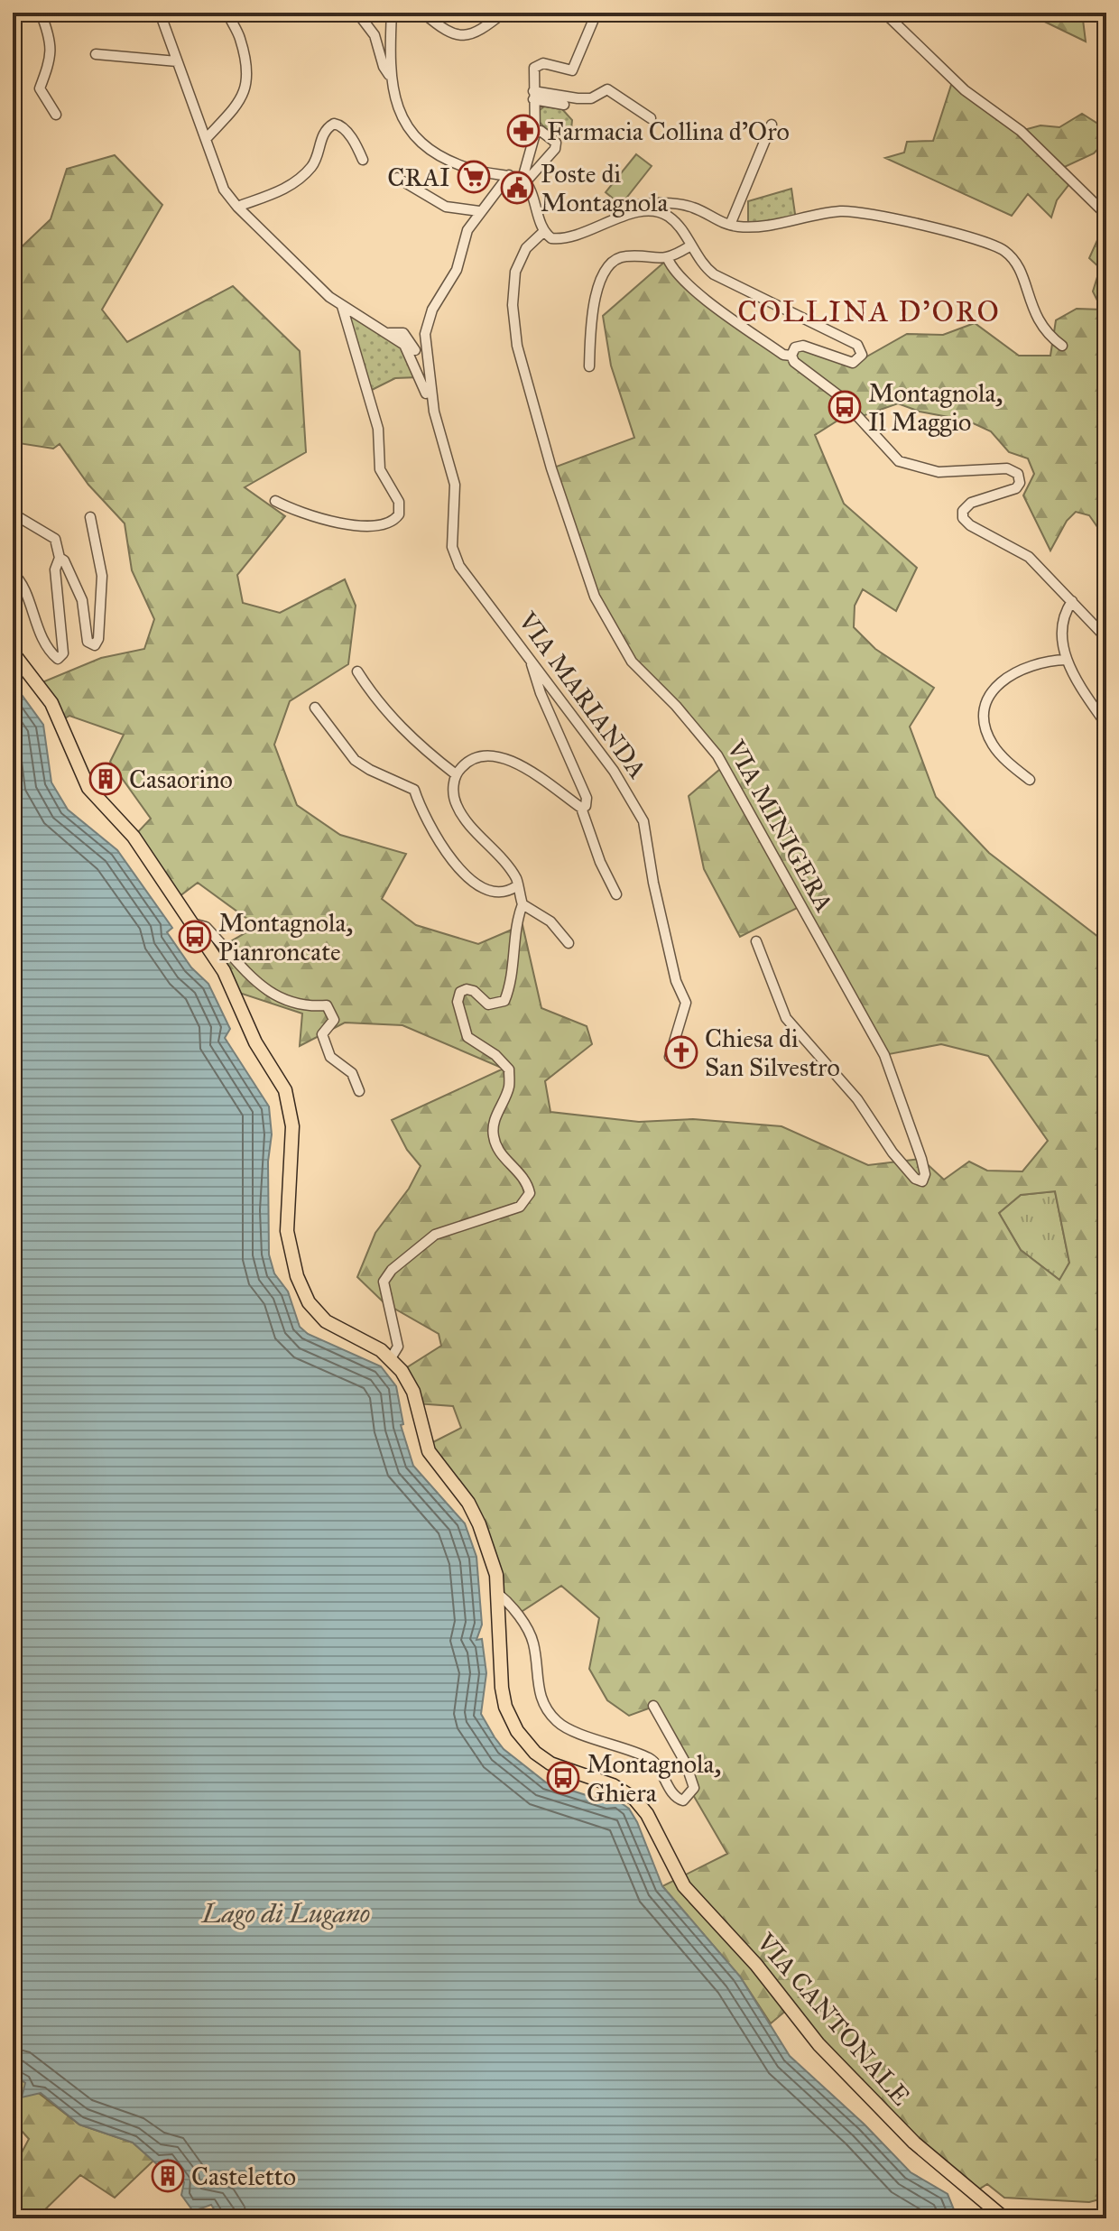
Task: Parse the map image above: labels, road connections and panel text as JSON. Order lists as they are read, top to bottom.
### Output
{
  "streets": {
    "main road": ["VIA CANTONALE"],
    "street": ["VIA MARIANDA", "VIA MINIGERA"]
  },
  "districts": ["COLLINA D'ORO"],
  "water": ["Lago di Lugano"],
  "places": {
    "pharmacy": ["Farmacia Collina d'Oro"],
    "supermarket": ["CRAI"],
    "public building": ["Poste di Montagnola"],
    "bus stop": ["Montagnola, Il Maggio", "Montagnola, Pianroncate", "Montagnola, Ghiera"],
    "building": ["Casaorino", "Casteletto"],
    "church": ["Chiesa di San Silvestro"]
  }
}
